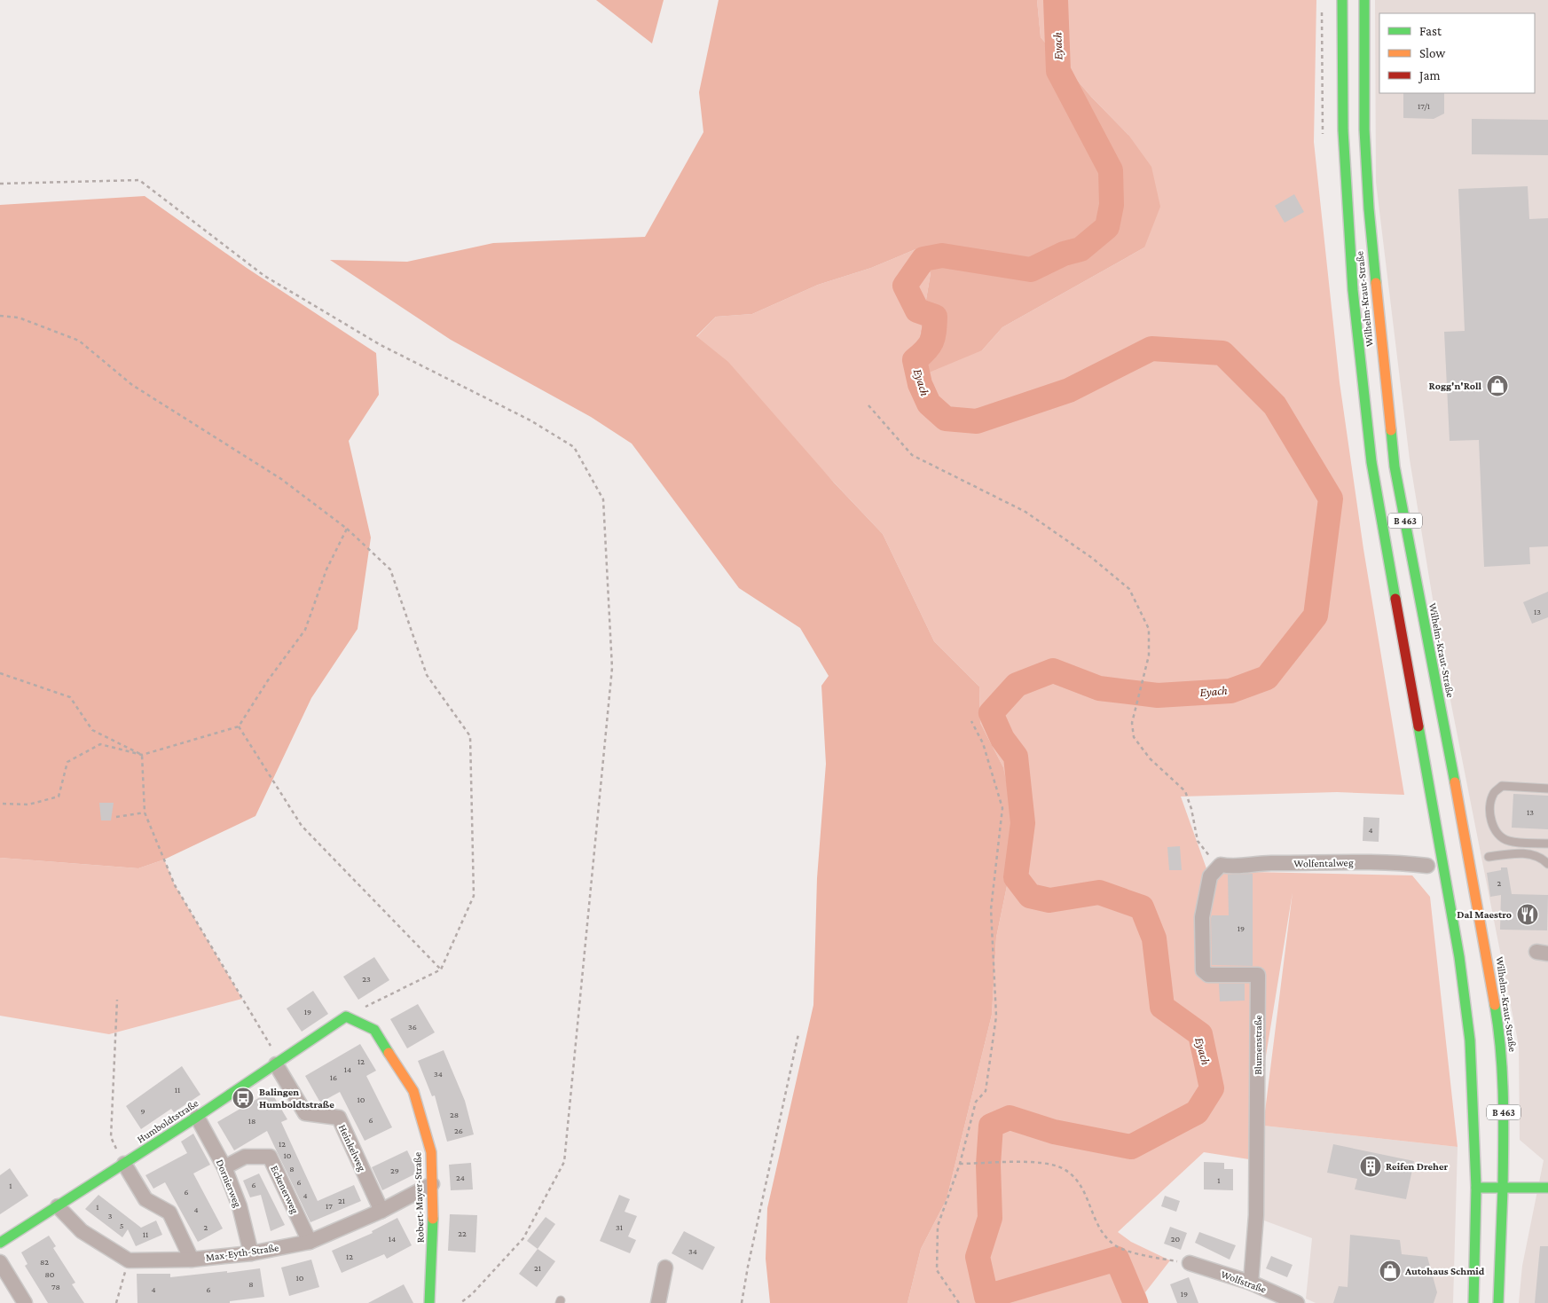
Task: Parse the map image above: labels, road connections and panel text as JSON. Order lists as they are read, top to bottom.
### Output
{
  "streets": {
    "main road": [
      "Wilhelm-Kraut-Straße",
      "B 463",
      "Humboldtstraße",
      "Robert-Mayer-Straße"
    ],
    "street": [
      "Wolfentalweg",
      "Blumenstraße",
      "Heinkelweg",
      "Dornierweg",
      "Eckenerweg",
      "Max-Eyth-Straße",
      "Wolfstraße"
    ]
  },
  "crossings": [
    ["Wolfentalweg", "Blumenstraße"],
    ["Blumenstraße", "Wolfstraße"],
    ["Humboldtstraße", "Heinkelweg"],
    ["Humboldtstraße", "Dornierweg"],
    ["Humboldtstraße", "Robert-Mayer-Straße"],
    ["Heinkelweg", "Max-Eyth-Straße"],
    ["Dornierweg", "Eckenerweg"],
    ["Dornierweg", "Max-Eyth-Straße"],
    ["Eckenerweg", "Max-Eyth-Straße"],
    ["Robert-Mayer-Straße", "Max-Eyth-Straße"]
  ],
  "water": ["Eyach"],
  "places": {
    "shop": ["Rogg'n'Roll", "Autohaus Schmid"],
    "restaurant": ["Dal Maestro"],
    "bus stop": ["Balingen Humboldtstraße"],
    "building": ["Reifen Dreher"]
  },
  "house_numbers": [
    "17/1",
    "13",
    "13",
    "4",
    "2",
    "19",
    "23",
    "19",
    "36",
    "12",
    "14",
    "34",
    "16",
    "11",
    "10",
    "9",
    "28",
    "6",
    "18",
    "26",
    "12",
    "10",
    "8",
    "29",
    "24",
    "1",
    "6",
    "6",
    "1",
    "6",
    "4",
    "21",
    "17",
    "1",
    "4",
    "3",
    "5",
    "2",
    "31",
    "22",
    "11",
    "14",
    "20",
    "34",
    "12",
    "82",
    "21",
    "80",
    "10",
    "8",
    "78",
    "4",
    "6",
    "19"
  ],
  "legend": ["Fast", "Slow", "Jam"]
}
